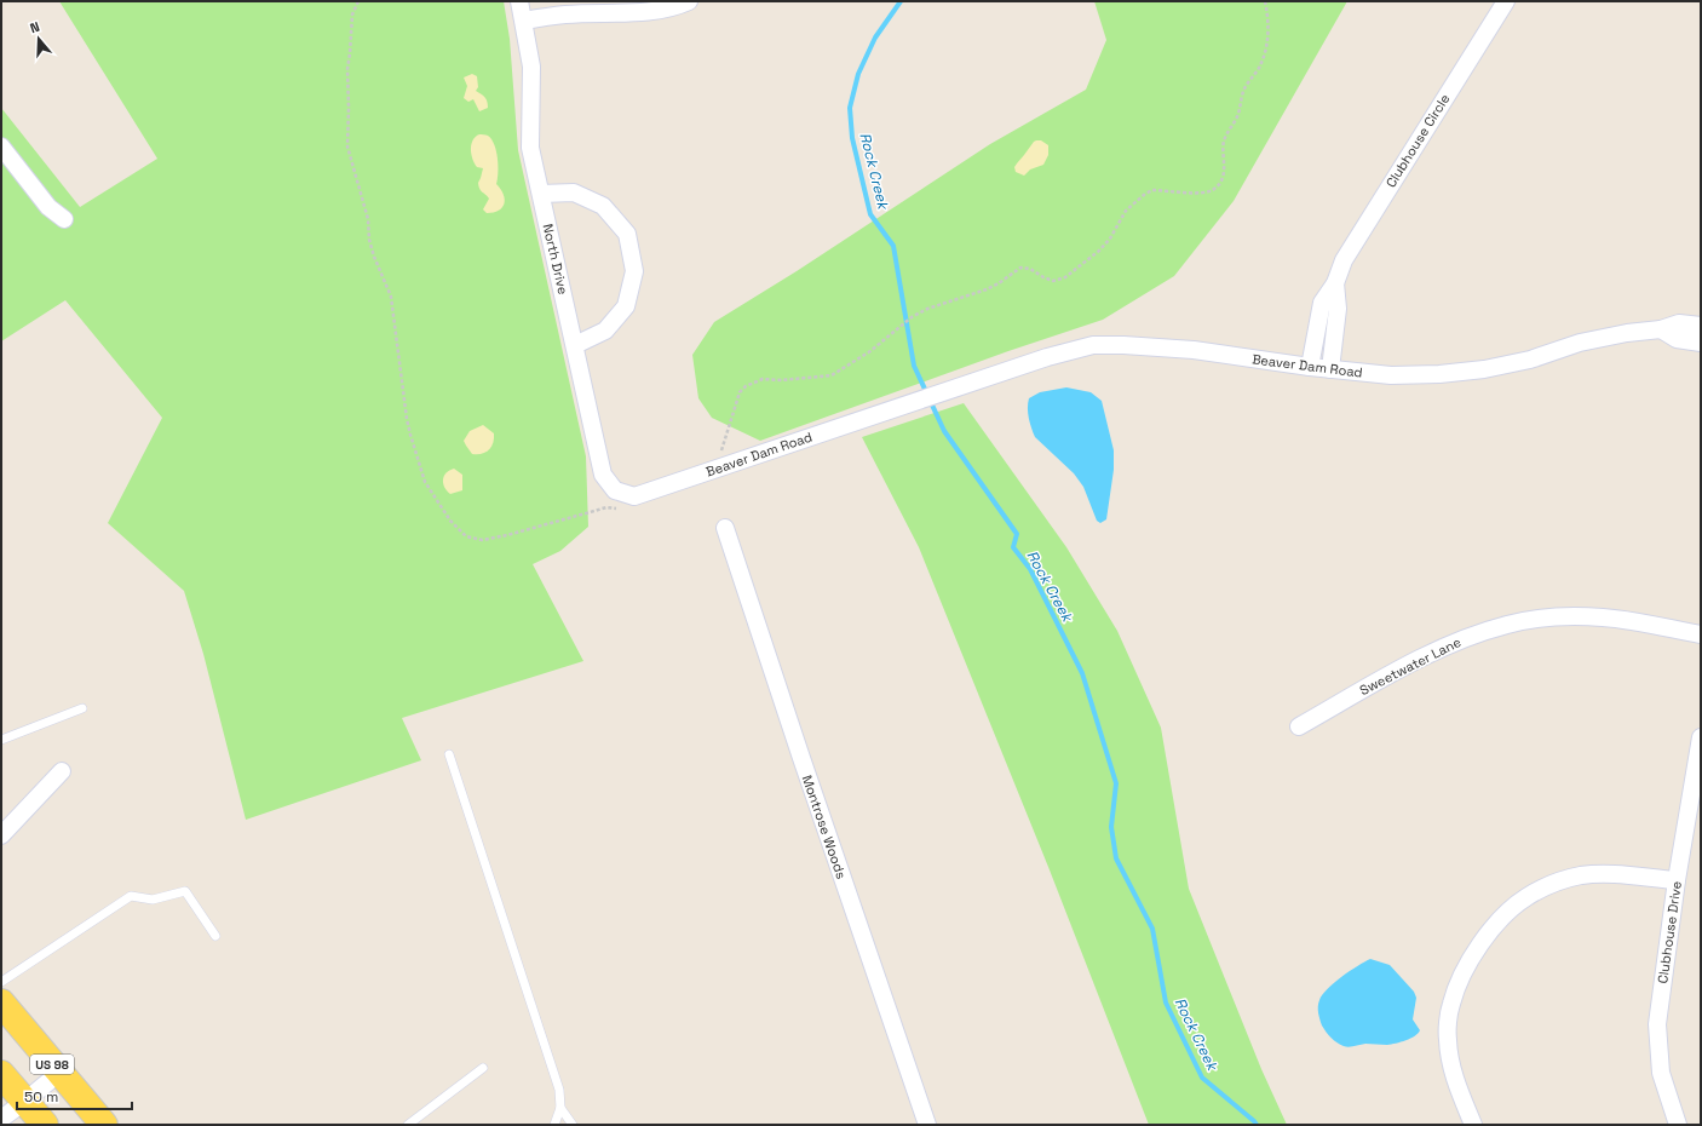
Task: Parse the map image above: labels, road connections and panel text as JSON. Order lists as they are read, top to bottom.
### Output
{
  "streets": {
    "main road": ["US 98"],
    "street": [
      "Clubhouse Circle",
      "North Drive",
      "Beaver Dam Road",
      "Sweetwater Lane",
      "Montrose Woods",
      "Clubhouse Drive"
    ]
  },
  "crossings": [
    ["Clubhouse Circle", "Beaver Dam Road"],
    ["North Drive", "Beaver Dam Road"]
  ],
  "water": ["Rock Creek"],
  "scale_bar": "50 m",
  "north": "top"
}
